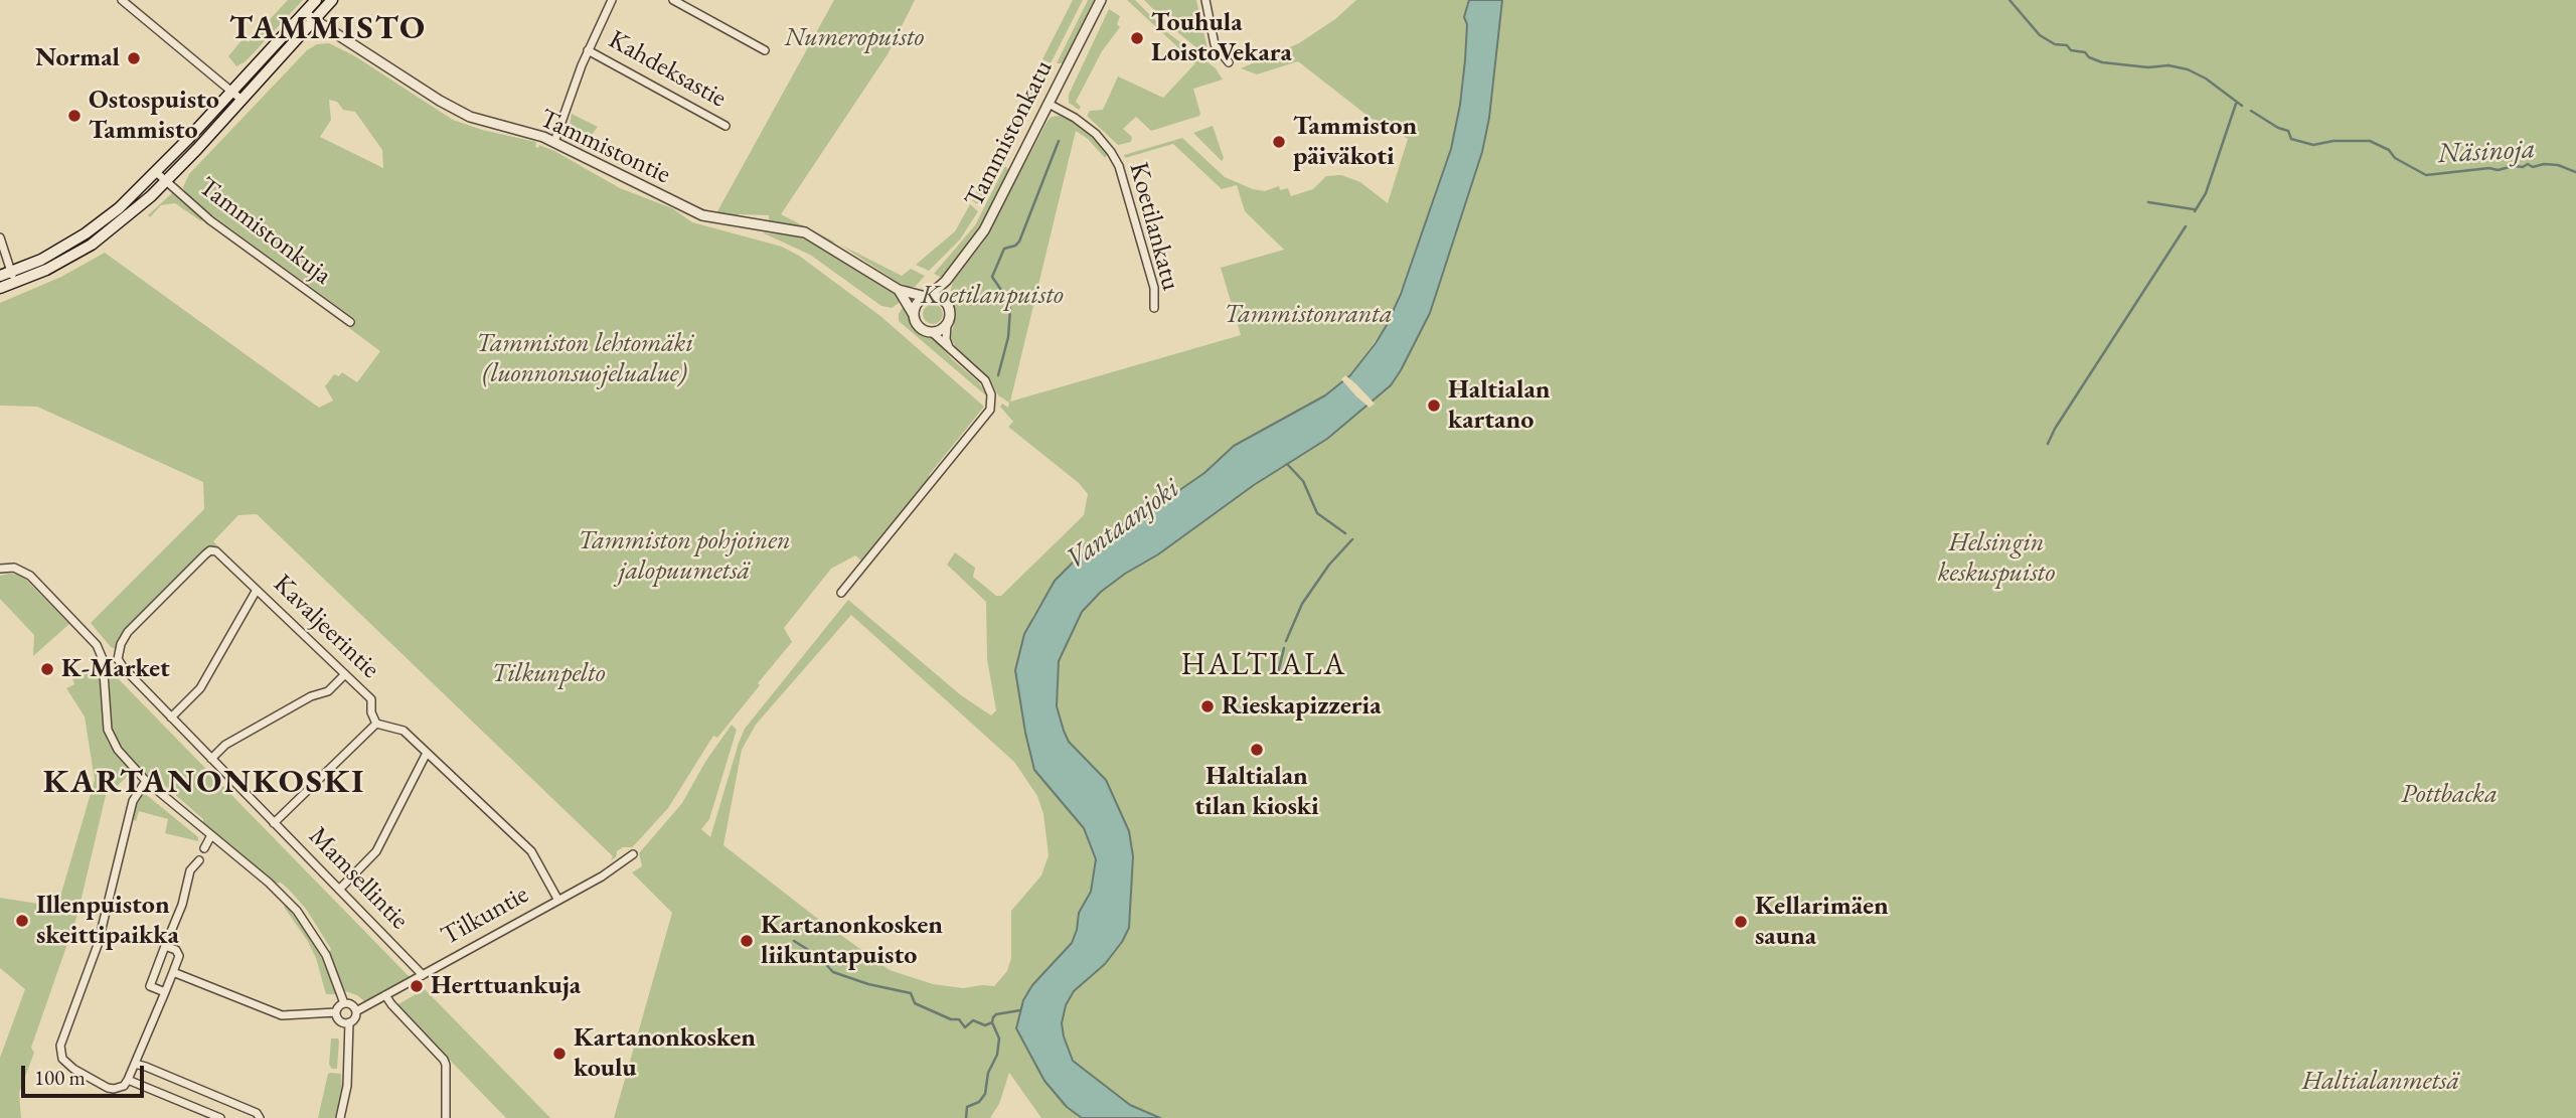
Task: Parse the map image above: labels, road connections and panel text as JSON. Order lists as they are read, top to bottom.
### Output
{
  "streets": {
    "street": [
      "Kahdeksastie",
      "Tammistonkatu",
      "Tammistontie",
      "Koetilankatu",
      "Tammistonkuja",
      "Kavaljeerintie",
      "Mamsellintie",
      "Tilkuntie"
    ]
  },
  "crossings": [
    ["Tammistonkatu", "Tammistontie"],
    ["Tammistonkatu", "Koetilankatu"],
    ["Kavaljeerintie", "Mamsellintie"],
    ["Mamsellintie", "Tilkuntie"]
  ],
  "districts": ["TAMMISTO", "HALTIALA", "KARTANONKOSKI"],
  "water": ["Näsinoja", "Vantaanjoki"],
  "parks": [
    "Numeropuisto",
    "Koetilanpuisto",
    "Tammistonranta",
    "Tammiston lehtomäki (luonnonsuojelualue)",
    "Tammiston pohjoinen jalopuumetsä",
    "Helsingin keskuspuisto",
    "Tilkunpelto",
    "Pottbacka",
    "Haltialanmetsä"
  ],
  "places": [
    "Touhula LoistoVekara",
    "Normal",
    "Ostospuisto Tammisto",
    "Tammiston päiväkoti",
    "Haltialan kartano",
    "K-Market",
    "Rieskapizzeria",
    "Haltialan tilan kioski",
    "Illenpuiston skeittipaikka",
    "Kellarimäen sauna",
    "Kartanonkosken liikuntapuisto",
    "Herttuankuja",
    "Kartanonkosken koulu"
  ],
  "scale_bar": "100 m"
}
